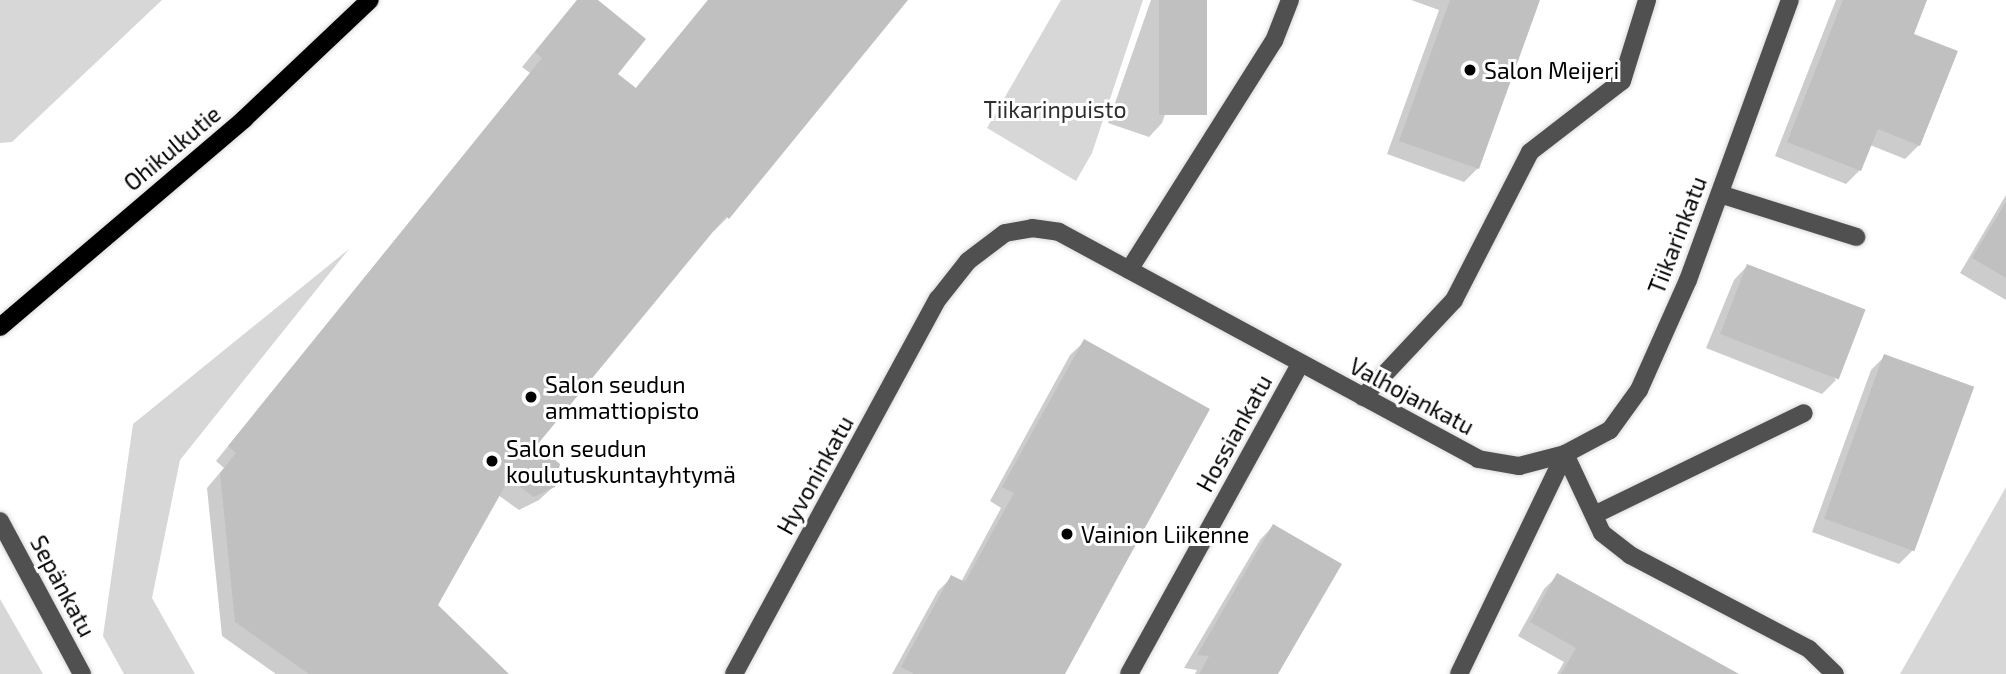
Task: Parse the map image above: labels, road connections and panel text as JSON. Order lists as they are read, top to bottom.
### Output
{
  "streets": {
    "main road": ["Ohikulkutie"],
    "street": [
      "Tiikarinkatu",
      "Valhojankatu",
      "Hossiankatu",
      "Hyvoninkatu",
      "Sepänkatu"
    ]
  },
  "crossings": [
    ["Tiikarinkatu", "Valhojankatu"],
    ["Valhojankatu", "Hossiankatu"],
    ["Valhojankatu", "Hyvoninkatu"]
  ],
  "parks": ["Tiikarinpuisto"],
  "places": [
    "Salon Meijeri",
    "Salon seudun ammattiopisto",
    "Salon seudun koulutuskuntayhtymä",
    "Vainion Liikenne"
  ]
}
